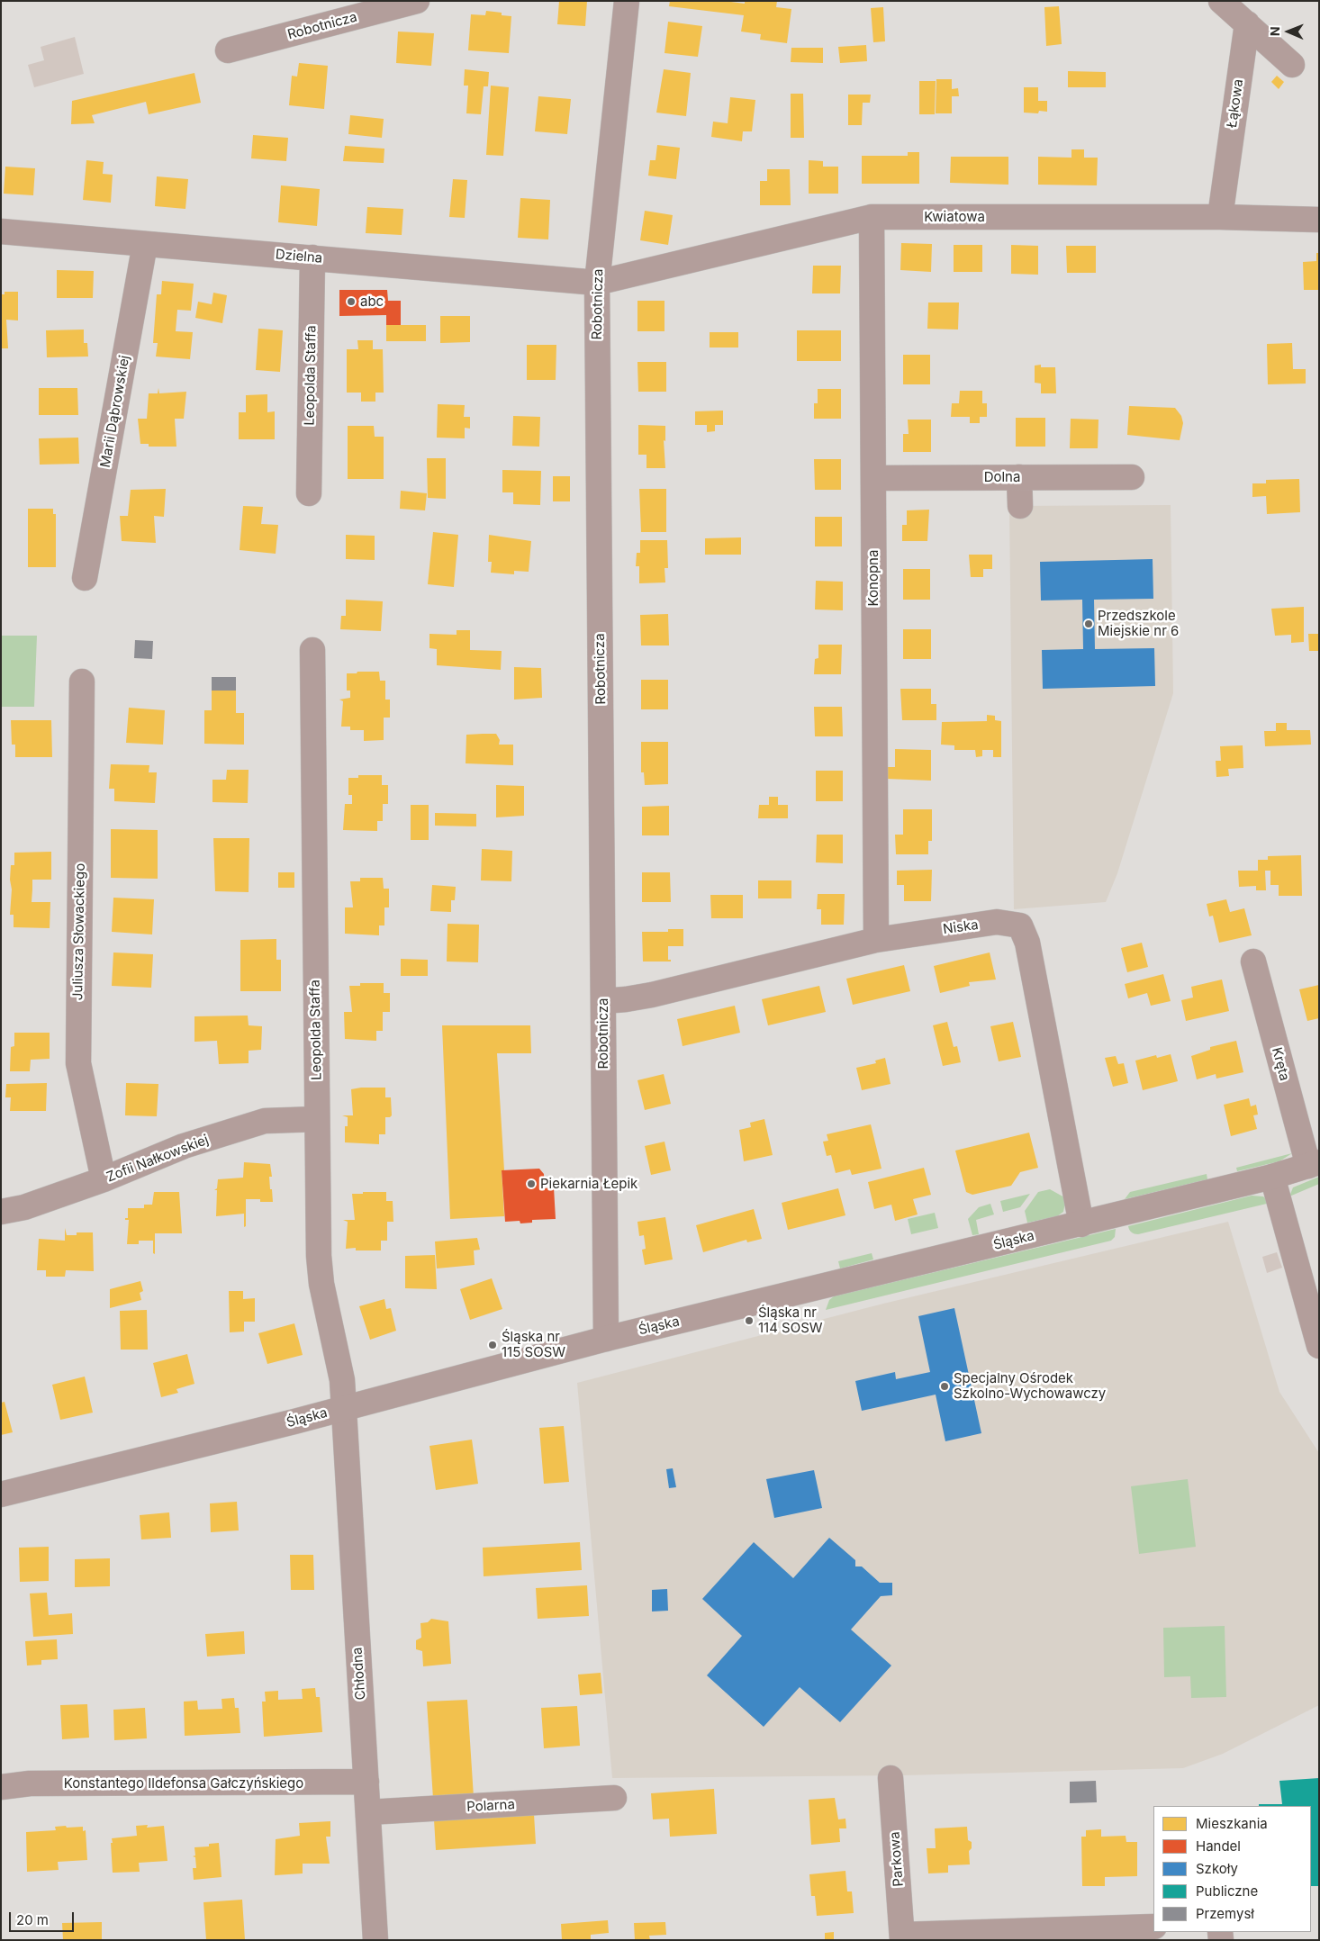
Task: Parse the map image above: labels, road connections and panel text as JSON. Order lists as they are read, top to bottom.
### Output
{
  "streets": {
    "street": [
      "Robotnicza",
      "Łąkowa",
      "Kwiatowa",
      "Dzielna",
      "Leopolda Staffa",
      "Marii Dąbrowskiej",
      "Dolna",
      "Konopna",
      "Niska",
      "Juliusza Słowackiego",
      "Kręta",
      "Zofii Nałkowskiej",
      "Śląska",
      "Chłodna",
      "Konstantego Ildefonsa Gałczyńskiego",
      "Polarna",
      "Parkowa"
    ]
  },
  "crossings": [
    ["Robotnicza", "Kwiatowa"],
    ["Robotnicza", "Dzielna"],
    ["Robotnicza", "Niska"],
    ["Robotnicza", "Śląska"],
    ["Łąkowa", "Kwiatowa"],
    ["Kwiatowa", "Dzielna"],
    ["Kwiatowa", "Konopna"],
    ["Dzielna", "Leopolda Staffa"],
    ["Dzielna", "Marii Dąbrowskiej"],
    ["Leopolda Staffa", "Zofii Nałkowskiej"],
    ["Leopolda Staffa", "Śląska"],
    ["Leopolda Staffa", "Chłodna"],
    ["Dolna", "Konopna"],
    ["Konopna", "Niska"],
    ["Niska", "Śląska"],
    ["Juliusza Słowackiego", "Zofii Nałkowskiej"],
    ["Kręta", "Śląska"],
    ["Śląska", "Chłodna"],
    ["Chłodna", "Konstantego Ildefonsa Gałczyńskiego"],
    ["Chłodna", "Polarna"]
  ],
  "places": [
    "abc",
    "Przedszkole Miejskie nr 6",
    "Piekarnia Łepik",
    "Śląska nr 114 SOSW",
    "Śląska nr 115 SOSW",
    "Specjalny Ośrodek Szkolno-Wychowawczy"
  ],
  "legend": [
    "Mieszkania",
    "Handel",
    "Szkoły",
    "Publiczne",
    "Przemysł"
  ],
  "scale_bar": "20 m",
  "north": "left"
}
